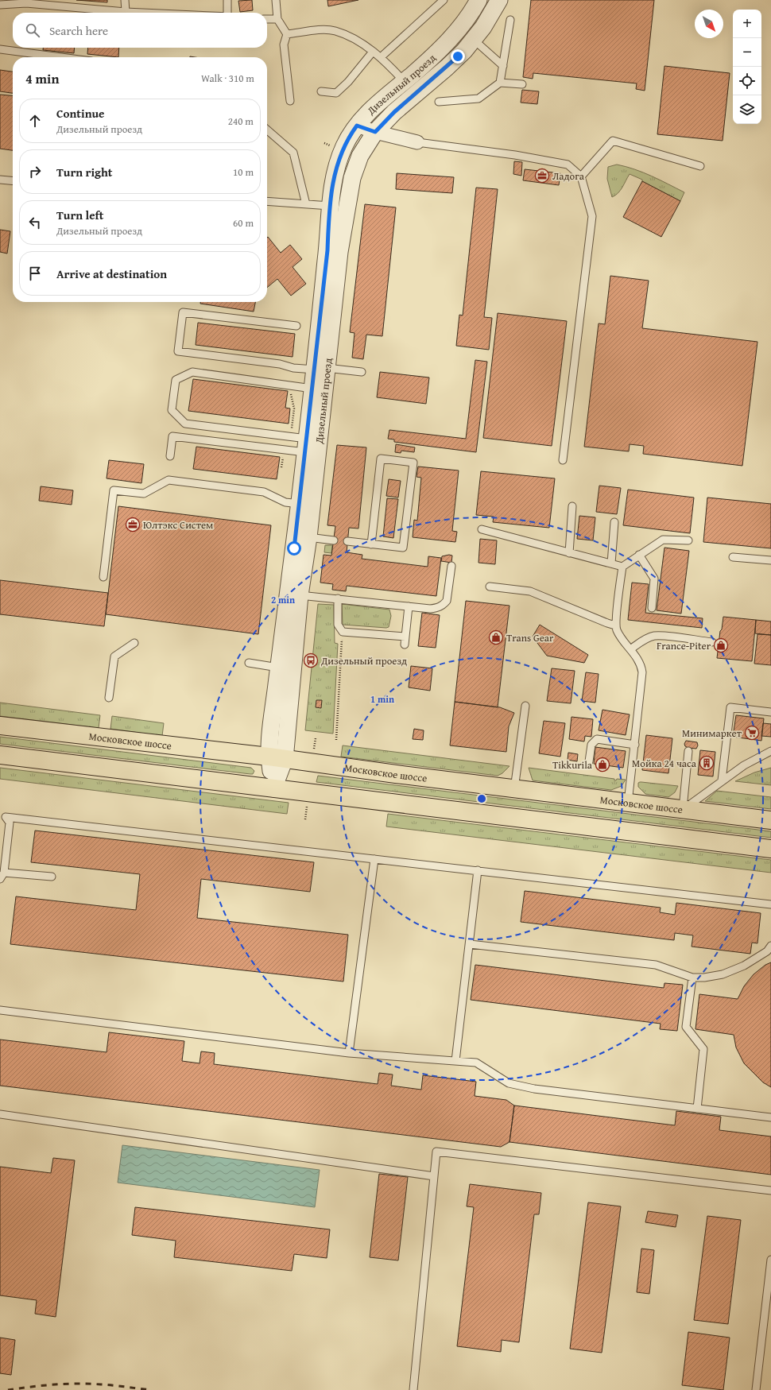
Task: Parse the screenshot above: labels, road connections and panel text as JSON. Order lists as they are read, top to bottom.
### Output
{
  "streets": {
    "main road": ["Московское шоссе"],
    "street": ["Дизельный проезд"]
  },
  "crossings": [
    ["Дизельный проезд", "Московское шоссе"]
  ],
  "places": {
    "office": ["Ладога", "Юлтэкс Систем"],
    "shop": ["Trans Gear", "France-Piter", "Tikkurila"],
    "bus stop": ["Дизельный проезд"],
    "supermarket": ["Минимаркет"],
    "building": ["Мойка 24 часа"]
  },
  "north": "bottom right",
  "page": {
    "map_buttons": ["+", "−"],
    "search": "Search here",
    "heading": ["4 min", "Walk · 310 m"],
    "list": [
      ["Continue", "Дизельный проезд", "240 m"],
      ["Turn right", "10 m"],
      ["Turn left", "Дизельный проезд", "60 m"],
      "Arrive at destination"
    ]
  },
  "rings": ["2 min", "1 min"]
}
